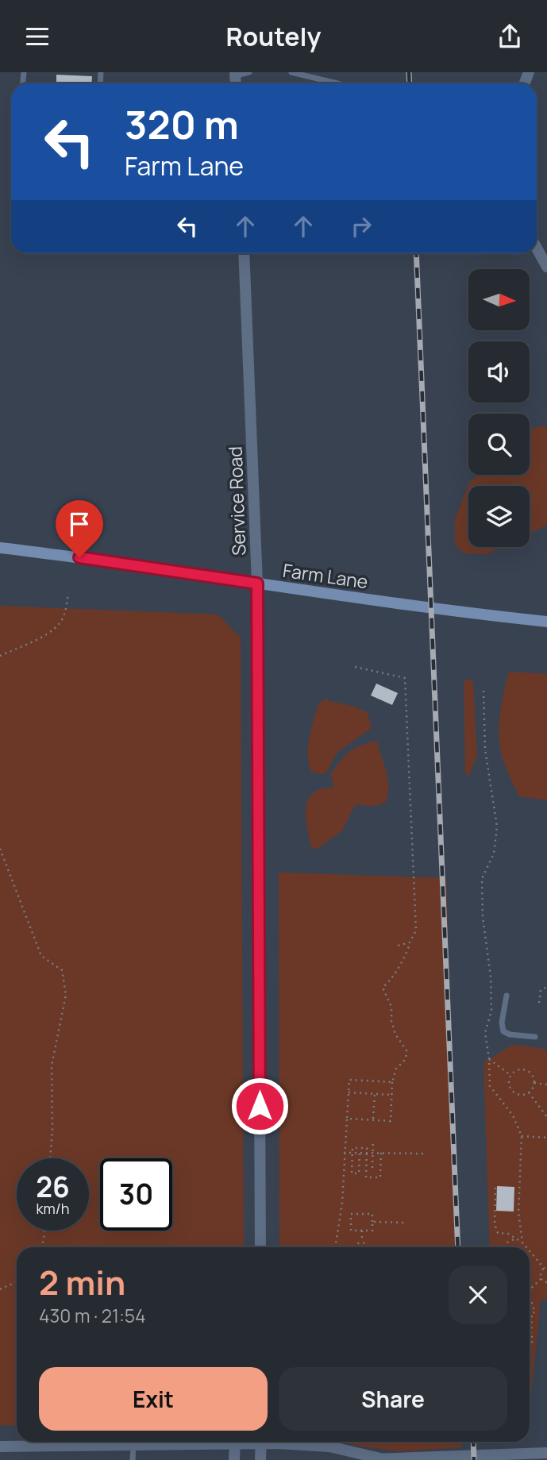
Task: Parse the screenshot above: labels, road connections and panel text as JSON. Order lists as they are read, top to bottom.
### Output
{
  "streets": {
    "street": ["Service Road", "Farm Lane"]
  },
  "crossings": [
    ["Service Road", "Farm Lane"]
  ],
  "north": "right",
  "page": {
    "header": "Routely",
    "turn": ["320 m", "Farm Lane"],
    "speed": "26 km/h",
    "limit": "30",
    "heading": ["2 min", "430 m · 21:54"],
    "buttons": ["Exit", "Share"]
  }
}
